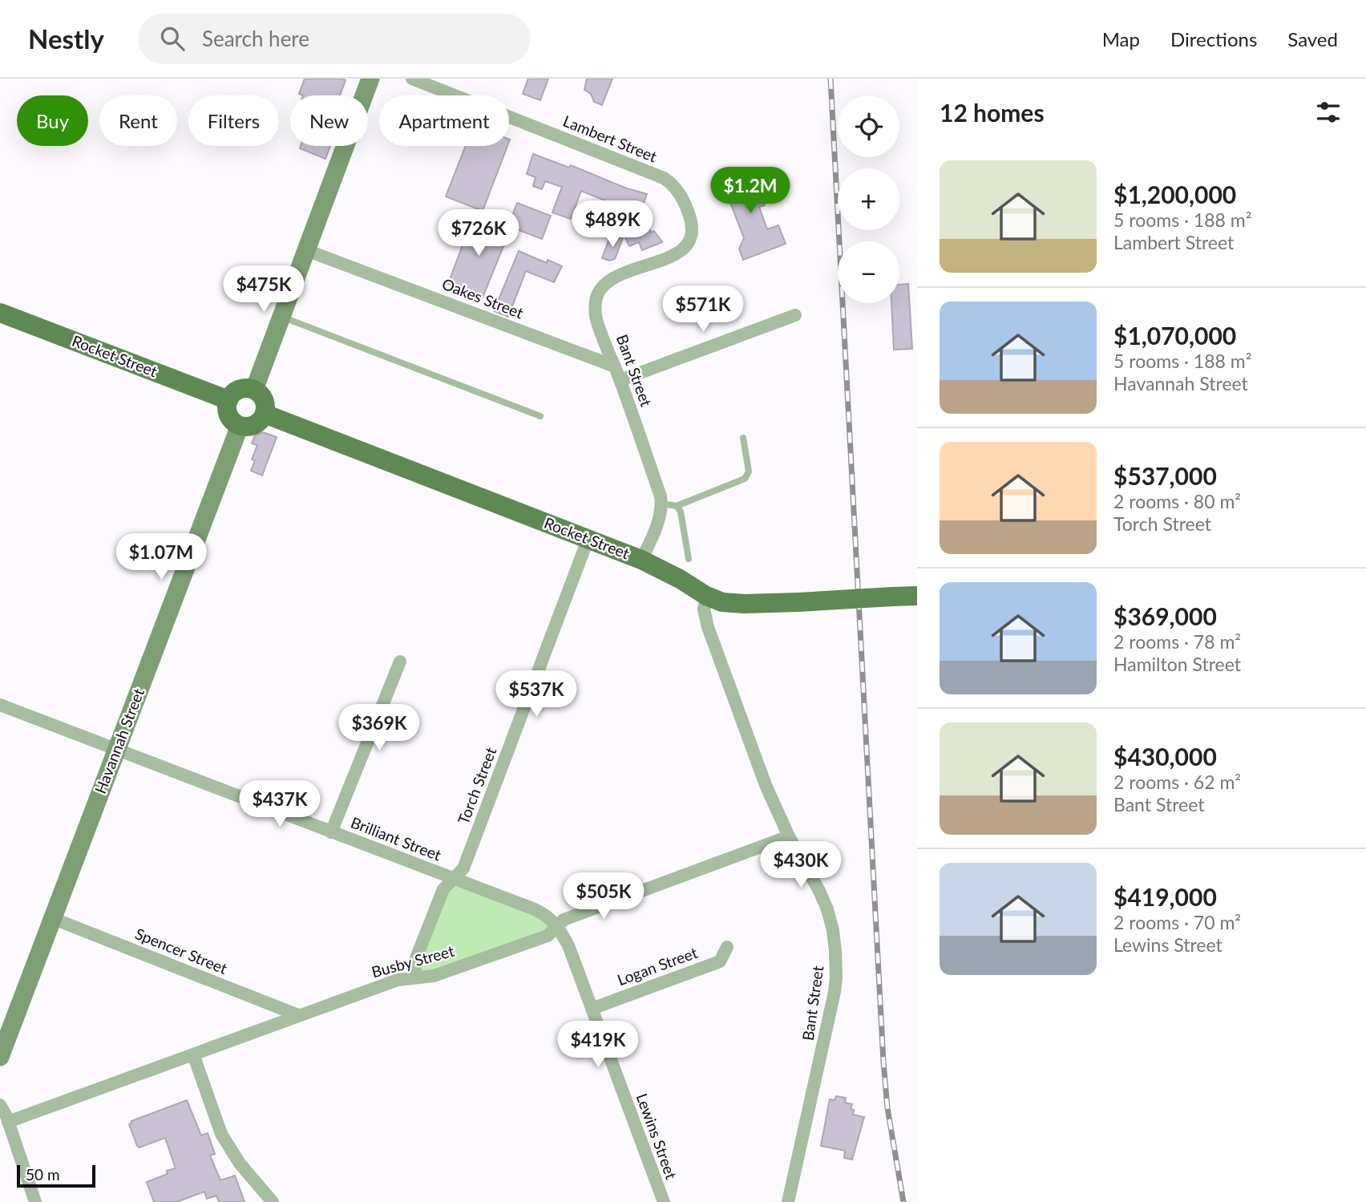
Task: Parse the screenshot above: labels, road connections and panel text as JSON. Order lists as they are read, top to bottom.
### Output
{
  "streets": {
    "main road": ["Rocket Street"],
    "street": [
      "Lambert Street",
      "Oakes Street",
      "Bant Street",
      "Havannah Street",
      "Torch Street",
      "Brilliant Street",
      "Spencer Street",
      "Busby Street",
      "Logan Street",
      "Lewins Street"
    ]
  },
  "crossings": [
    ["Lambert Street", "Bant Street"],
    ["Oakes Street", "Bant Street"],
    ["Rocket Street", "Bant Street"],
    ["Rocket Street", "Havannah Street"],
    ["Rocket Street", "Torch Street"],
    ["Bant Street", "Busby Street"],
    ["Havannah Street", "Brilliant Street"],
    ["Havannah Street", "Spencer Street"],
    ["Torch Street", "Brilliant Street"],
    ["Torch Street", "Busby Street"],
    ["Brilliant Street", "Busby Street"],
    ["Brilliant Street", "Lewins Street"],
    ["Spencer Street", "Busby Street"],
    ["Busby Street", "Lewins Street"],
    ["Logan Street", "Lewins Street"]
  ],
  "scale_bar": "50 m",
  "page": {
    "header": "Nestly",
    "search": "Search here",
    "nav": ["Map", "Directions", "Saved"],
    "heading": "12 homes",
    "map_buttons": ["+", "−"],
    "chip": [
      "Buy",
      "Rent",
      "Filters",
      "New",
      "Apartment"
    ],
    "list": [
      {
        "name": "$1,200,000",
        "note": "5 rooms · 188 m² · Lambert Street"
      },
      {
        "name": "$1,070,000",
        "note": "5 rooms · 188 m² · Havannah Street"
      },
      {
        "name": "$537,000",
        "note": "2 rooms · 80 m² · Torch Street"
      },
      {
        "name": "$369,000",
        "note": "2 rooms · 78 m² · Hamilton Street"
      },
      {
        "name": "$430,000",
        "note": "2 rooms · 62 m² · Bant Street"
      },
      {
        "name": "$419,000",
        "note": "2 rooms · 70 m² · Lewins Street"
      }
    ],
    "price": [
      "$1.2M",
      "$489K",
      "$726K",
      "$475K",
      "$571K",
      "$1.07M",
      "$537K",
      "$369K",
      "$437K",
      "$430K",
      "$505K",
      "$419K"
    ],
    "scale": "50 m"
  }
}
